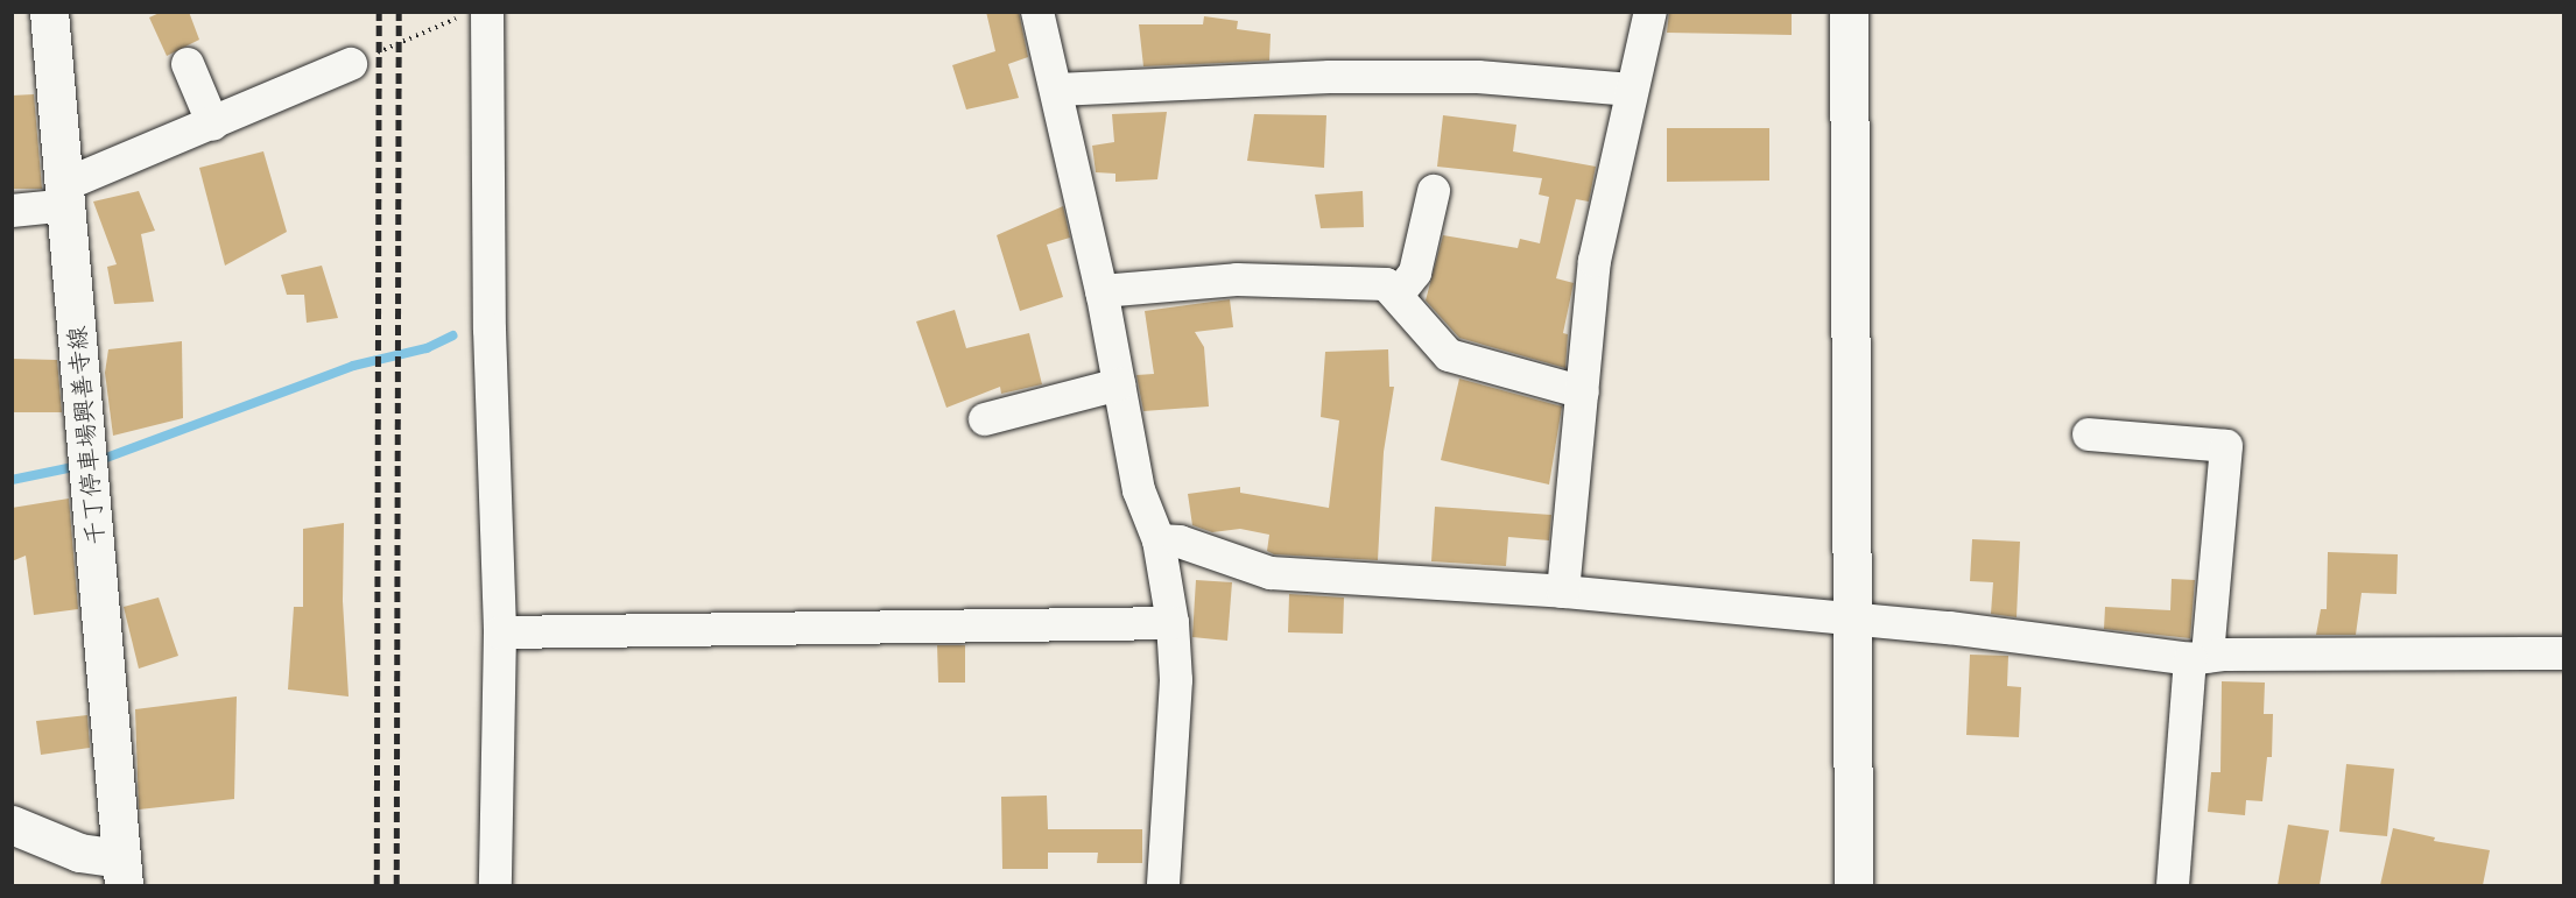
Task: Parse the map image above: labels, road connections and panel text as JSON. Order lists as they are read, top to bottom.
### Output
{
  "streets": {
    "street": ["千丁停車場興善寺線"]
  }
}
